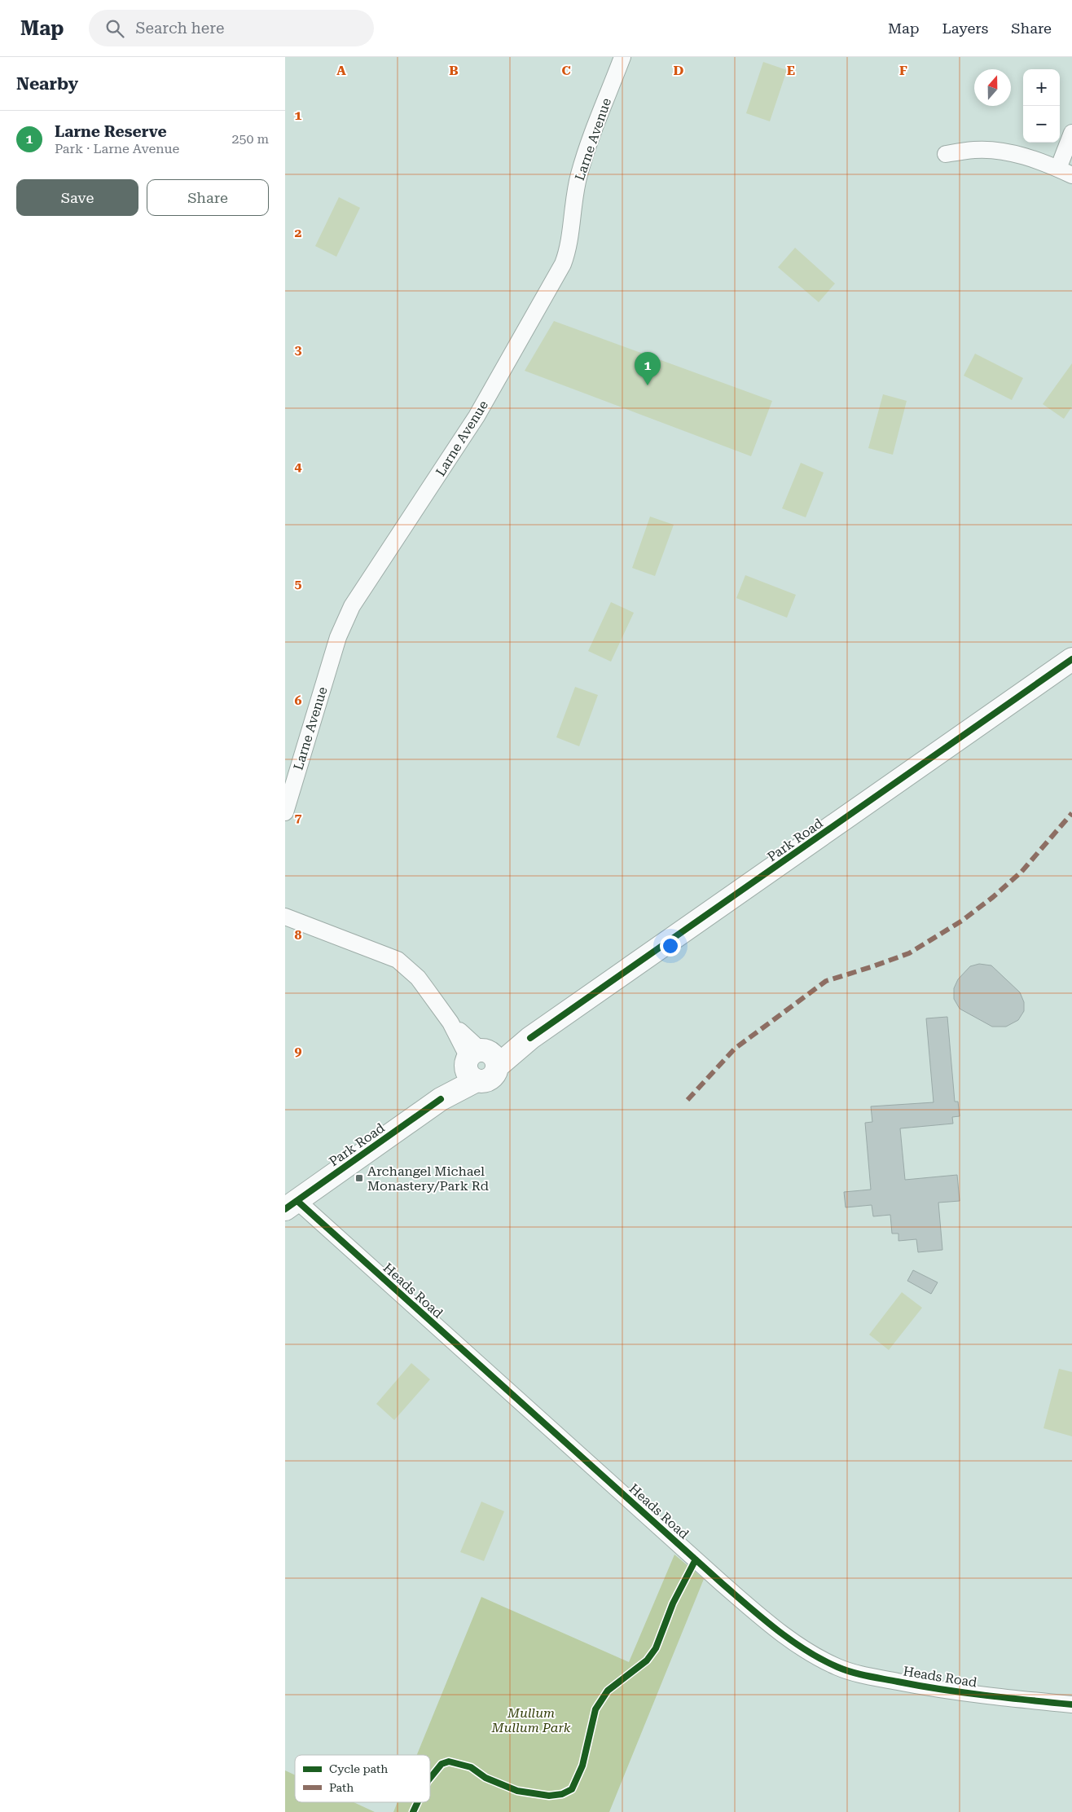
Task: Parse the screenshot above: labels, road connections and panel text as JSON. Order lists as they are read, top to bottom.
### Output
{
  "streets": {
    "street": ["Larne Avenue", "Park Road", "Heads Road"]
  },
  "crossings": [
    ["Park Road", "Heads Road"]
  ],
  "parks": ["Mullum Mullum Park"],
  "places": {
    "transit": ["Archangel Michael Monastery/Park Rd"]
  },
  "legend": ["Cycle path", "Path"],
  "north": "top",
  "page": {
    "header": "Map",
    "search": "Search here",
    "nav": ["Map", "Layers", "Share"],
    "heading": "Nearby",
    "map_buttons": ["+", "−"],
    "list": [
      {
        "mark": "1",
        "name": "Larne Reserve",
        "note": "Park · Larne Avenue",
        "value": "250 m"
      }
    ],
    "buttons": ["Save", "Share"],
    "pins": "1"
  },
  "grid": {
    "columns": [
      "A",
      "B",
      "C",
      "D",
      "E",
      "F"
    ],
    "rows": [
      "1",
      "2",
      "3",
      "4",
      "5",
      "6",
      "7",
      "8",
      "9"
    ]
  }
}
